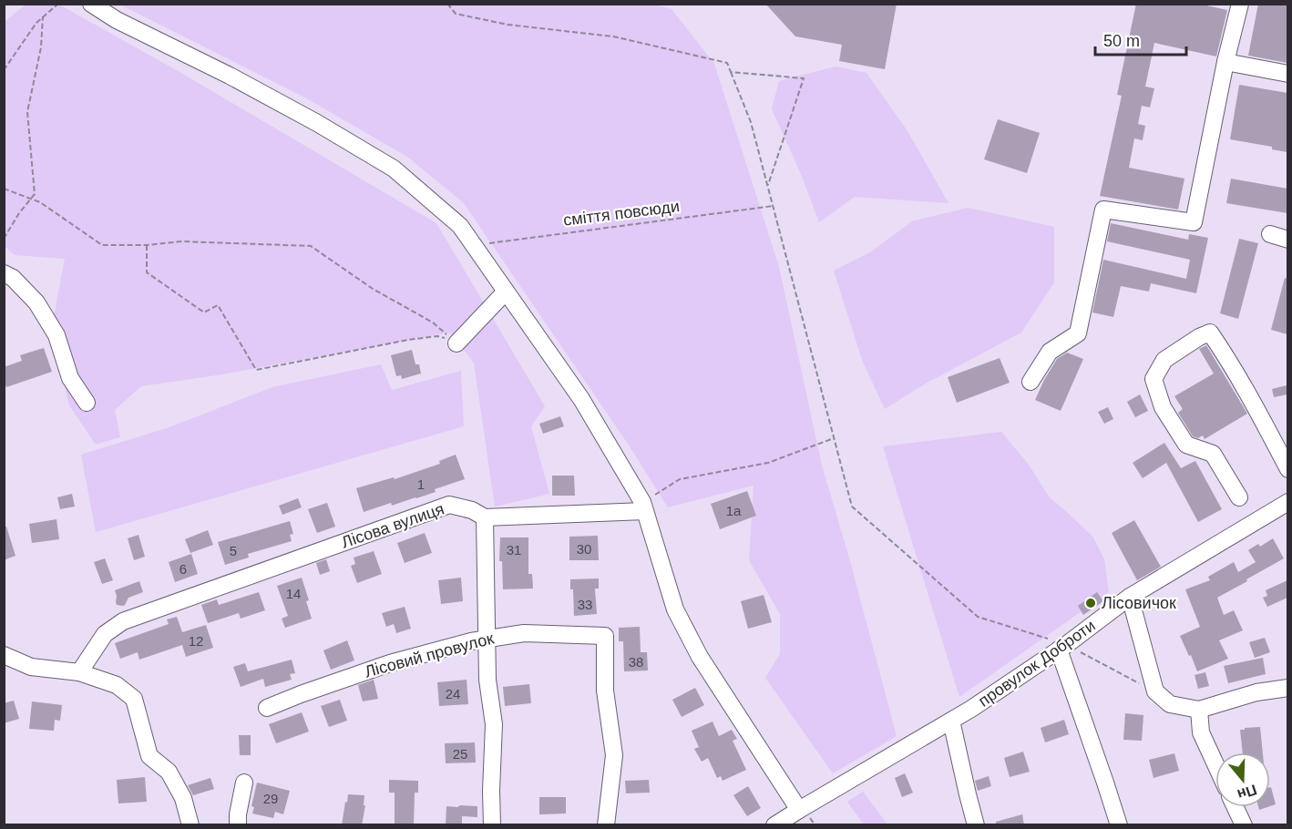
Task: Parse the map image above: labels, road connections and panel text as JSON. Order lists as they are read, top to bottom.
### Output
{
  "streets": {
    "street": ["Лісова вулиця", "Лісовий провулок", "провулок Доброти"],
    "path": ["сміття повсюди"]
  },
  "places": ["Лісовичок"],
  "house_numbers": [
    "1",
    "1а",
    "30",
    "31",
    "5",
    "6",
    "14",
    "33",
    "12",
    "38",
    "24",
    "25",
    "29"
  ],
  "scale_bar": "50 m",
  "north": "bottom"
}
